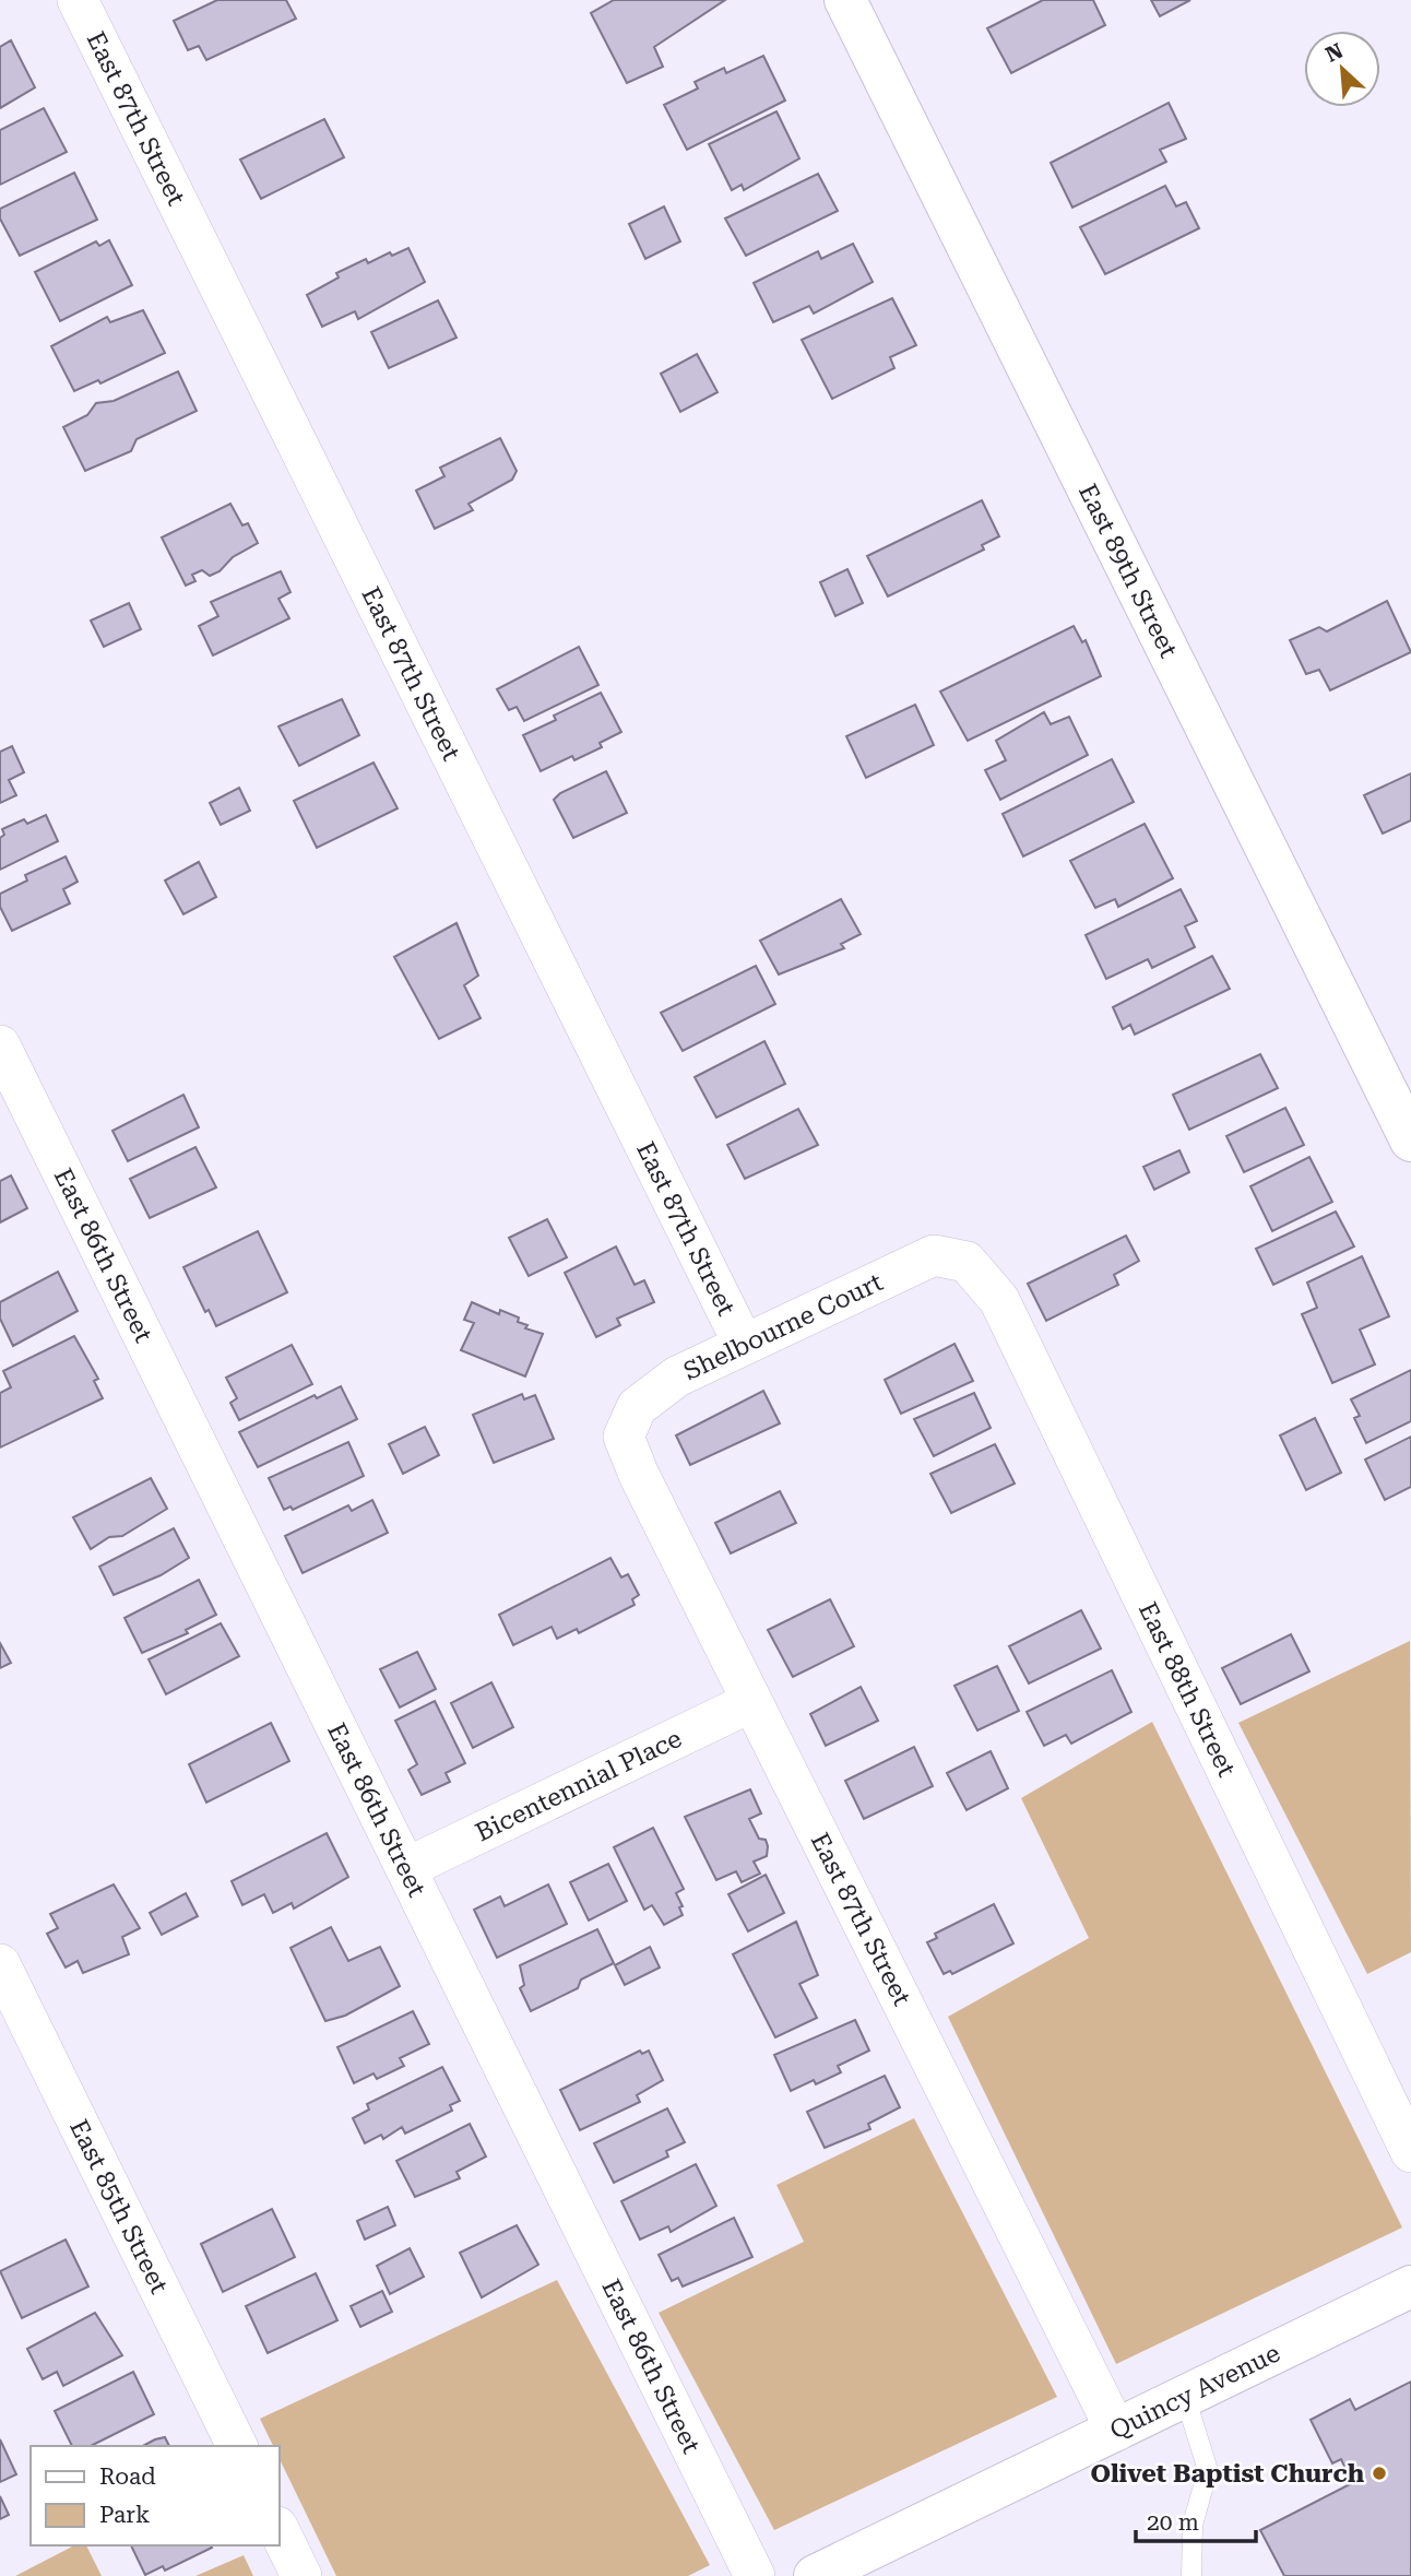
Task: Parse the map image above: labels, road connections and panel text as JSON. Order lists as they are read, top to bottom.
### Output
{
  "streets": {
    "street": [
      "East 87th Street",
      "East 89th Street",
      "East 86th Street",
      "Shelbourne Court",
      "East 88th Street",
      "Bicentennial Place",
      "East 85th Street",
      "Quincy Avenue"
    ]
  },
  "crossings": [
    ["East 87th Street", "Shelbourne Court"],
    ["East 87th Street", "Bicentennial Place"],
    ["East 87th Street", "Quincy Avenue"],
    ["East 86th Street", "Bicentennial Place"],
    ["Shelbourne Court", "East 88th Street"]
  ],
  "places": ["Olivet Baptist Church"],
  "legend": ["Road", "Park"],
  "scale_bar": "20 m",
  "north": "top left"
}
